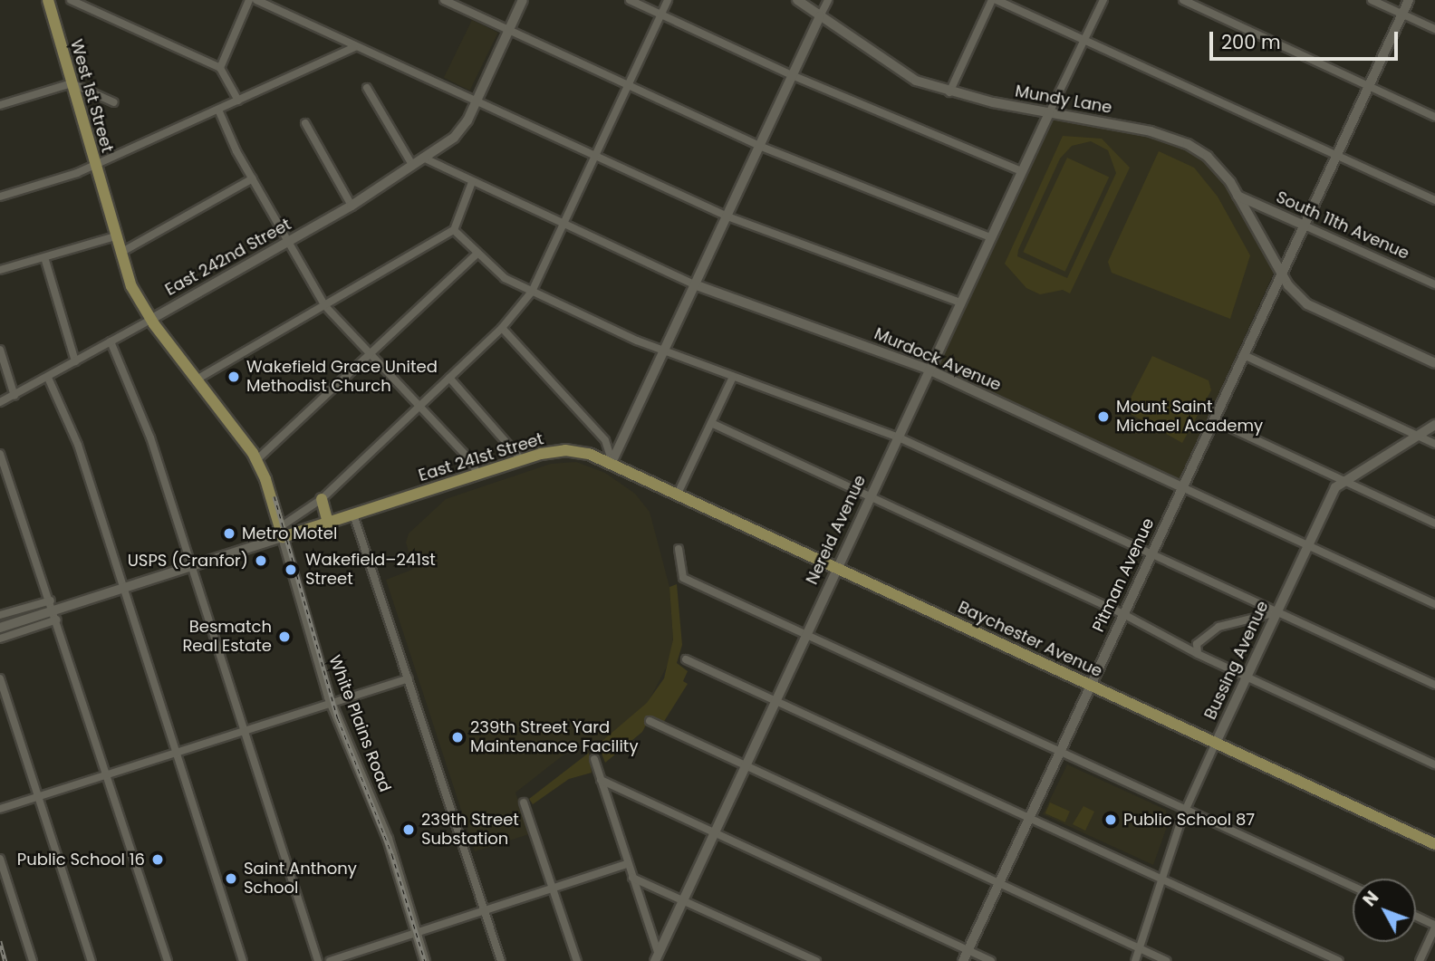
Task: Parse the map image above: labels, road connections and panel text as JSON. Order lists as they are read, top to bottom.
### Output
{
  "streets": {
    "main road": [
      "West 1st Street",
      "East 241st Street",
      "Baychester Avenue",
      "White Plains Road"
    ],
    "street": [
      "Mundy Lane",
      "South 11th Avenue",
      "East 242nd Street",
      "Murdock Avenue",
      "Nereid Avenue",
      "Pitman Avenue",
      "Bussing Avenue"
    ]
  },
  "crossings": [
    ["West 1st Street", "White Plains Road"],
    ["Mundy Lane", "South 11th Avenue"],
    ["Mundy Lane", "Nereid Avenue"],
    ["Mundy Lane", "Pitman Avenue"],
    ["South 11th Avenue", "Pitman Avenue"],
    ["East 242nd Street", "Murdock Avenue"],
    ["East 242nd Street", "White Plains Road"],
    ["Murdock Avenue", "Nereid Avenue"],
    ["Murdock Avenue", "Pitman Avenue"],
    ["Murdock Avenue", "Bussing Avenue"],
    ["East 241st Street", "Baychester Avenue"],
    ["East 241st Street", "White Plains Road"],
    ["Nereid Avenue", "Baychester Avenue"],
    ["Pitman Avenue", "Baychester Avenue"],
    ["Baychester Avenue", "Bussing Avenue"]
  ],
  "places": [
    "Wakefield Grace United Methodist Church",
    "Mount Saint Michael Academy",
    "Metro Motel",
    "USPS (Cranfor)",
    "Wakefield–241st Street",
    "Besmatch Real Estate",
    "239th Street Yard Maintenance Facility",
    "Public School 87",
    "239th Street Substation",
    "Public School 16",
    "Saint Anthony School"
  ],
  "scale_bar": "200 m",
  "north": "top left"
}
